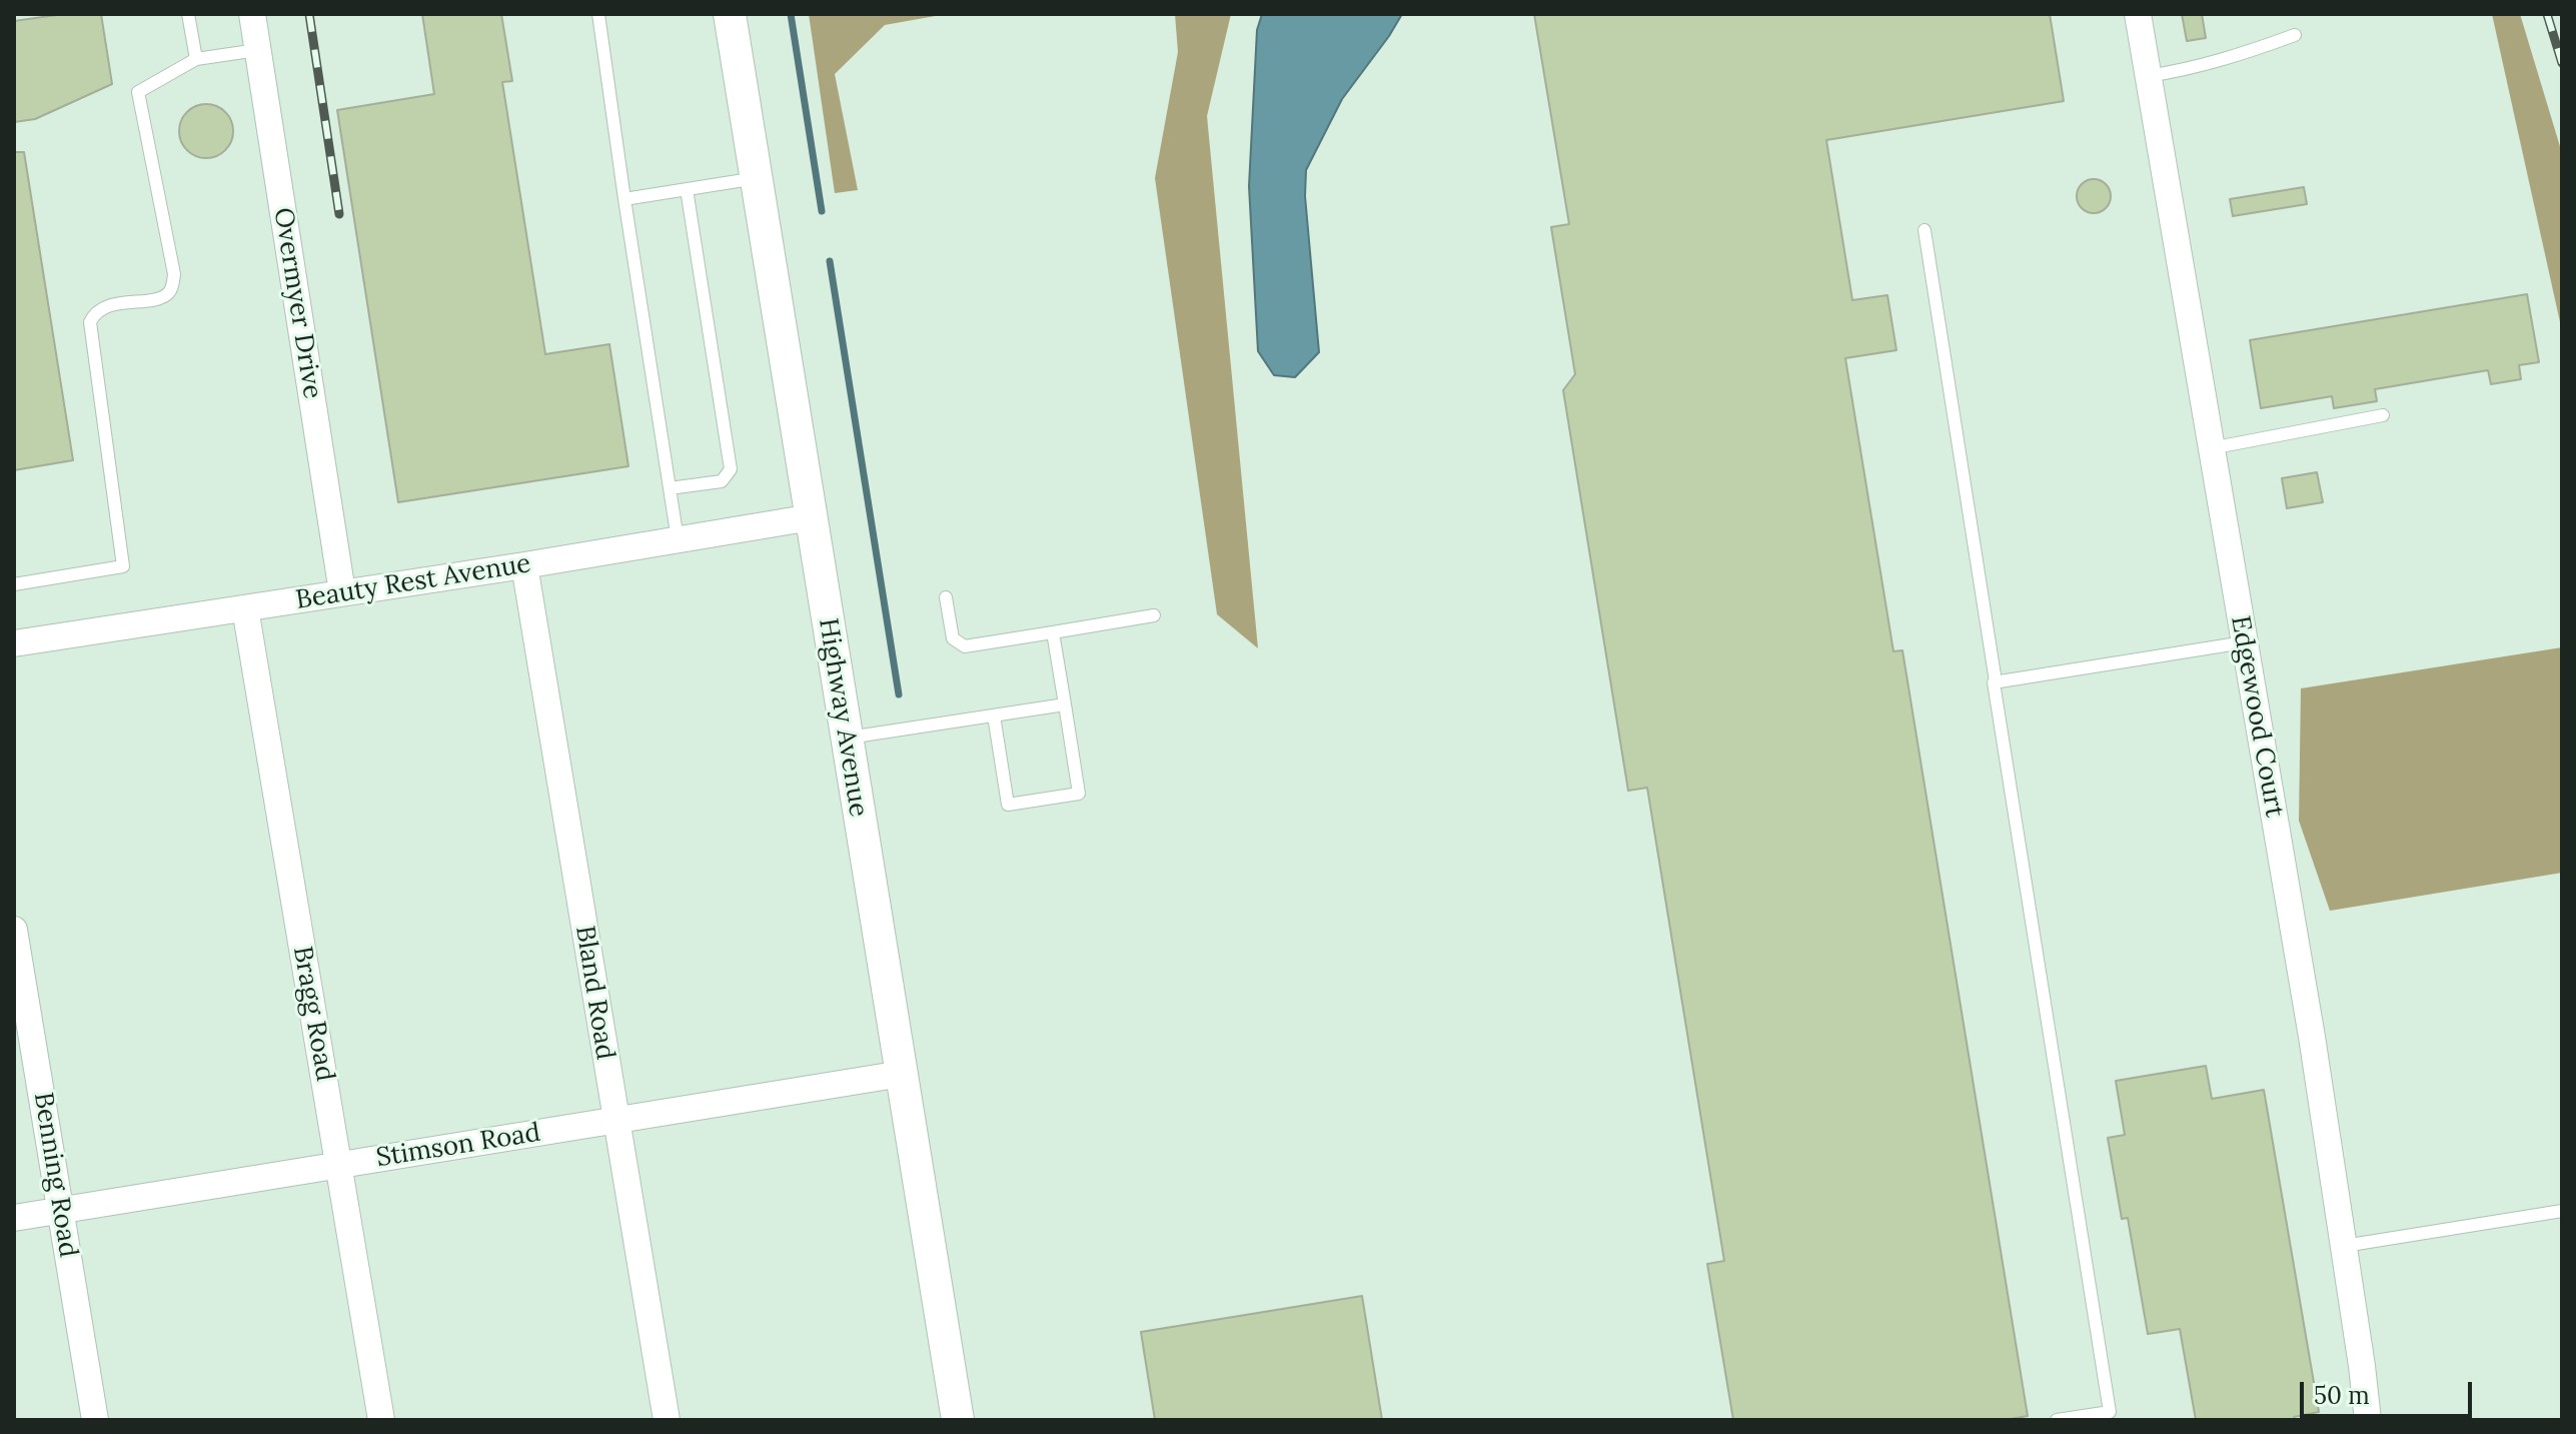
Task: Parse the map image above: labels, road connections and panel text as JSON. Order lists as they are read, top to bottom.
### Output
{
  "streets": {
    "street": [
      "Overmyer Drive",
      "Beauty Rest Avenue",
      "Edgewood Court",
      "Highway Avenue",
      "Bland Road",
      "Bragg Road",
      "Stimson Road",
      "Benning Road"
    ]
  },
  "crossings": [
    ["Overmyer Drive", "Beauty Rest Avenue"],
    ["Beauty Rest Avenue", "Highway Avenue"],
    ["Beauty Rest Avenue", "Bland Road"],
    ["Beauty Rest Avenue", "Bragg Road"],
    ["Highway Avenue", "Stimson Road"],
    ["Bland Road", "Stimson Road"],
    ["Bragg Road", "Stimson Road"],
    ["Stimson Road", "Benning Road"]
  ],
  "scale_bar": "50 m"
}
